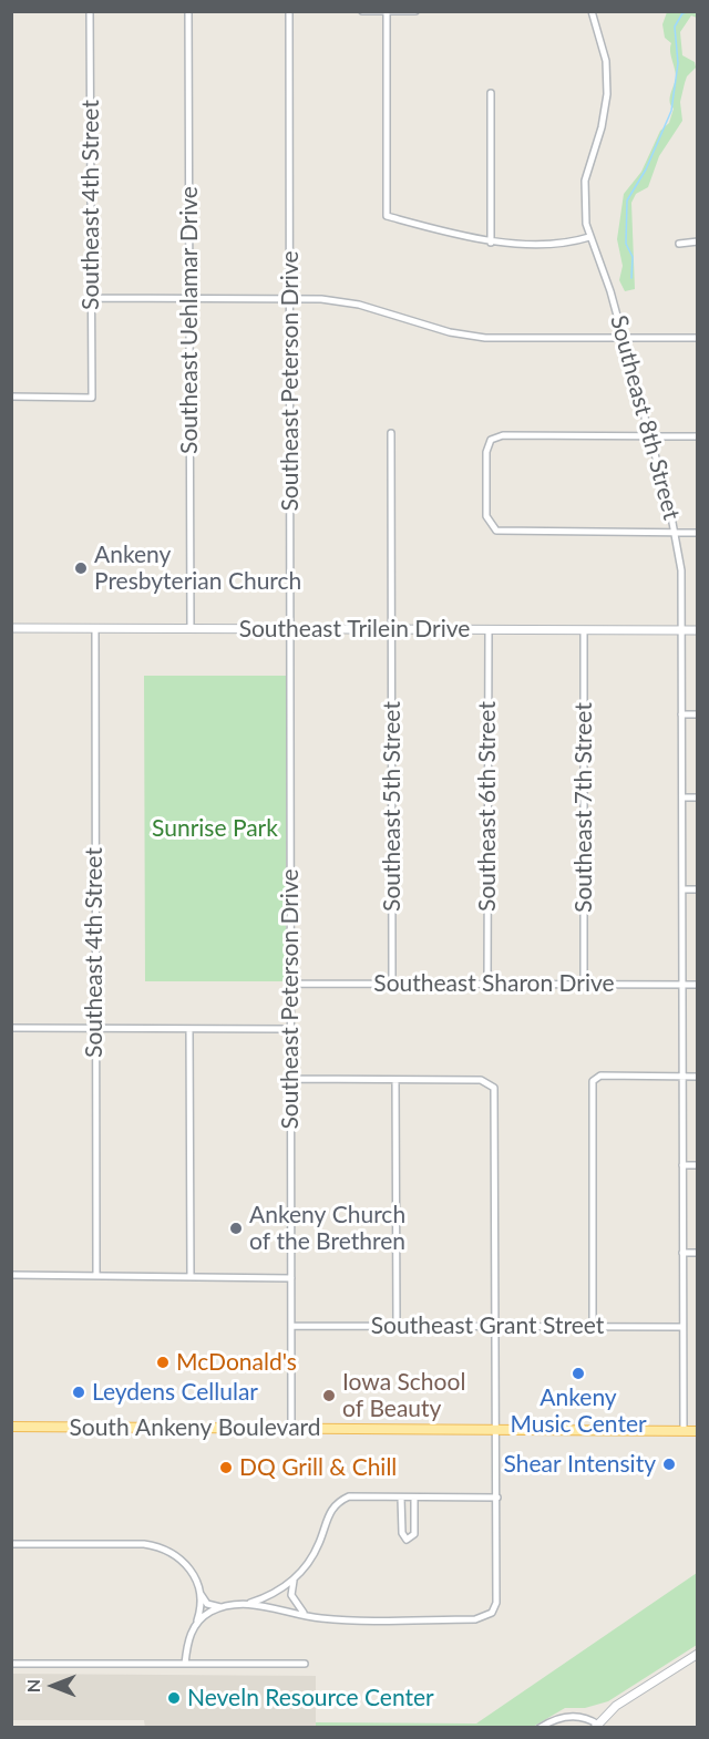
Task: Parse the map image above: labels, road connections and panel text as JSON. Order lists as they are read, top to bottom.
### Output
{
  "streets": {
    "main road": ["South Ankeny Boulevard"],
    "street": [
      "Southeast 4th Street",
      "Southeast Uehlamar Drive",
      "Southeast Peterson Drive",
      "Southeast 8th Street",
      "Southeast Trilein Drive",
      "Southeast 5th Street",
      "Southeast 6th Street",
      "Southeast 7th Street",
      "Southeast Sharon Drive",
      "Southeast Grant Street"
    ]
  },
  "crossings": [
    ["Southeast 4th Street", "Southeast Trilein Drive"],
    ["Southeast Uehlamar Drive", "Southeast Trilein Drive"],
    ["Southeast Peterson Drive", "Southeast Trilein Drive"],
    ["Southeast Peterson Drive", "Southeast Sharon Drive"],
    ["Southeast Peterson Drive", "Southeast Grant Street"],
    ["Southeast Peterson Drive", "South Ankeny Boulevard"],
    ["Southeast 8th Street", "Southeast Trilein Drive"],
    ["Southeast 8th Street", "Southeast Sharon Drive"],
    ["Southeast 8th Street", "Southeast Grant Street"],
    ["Southeast 8th Street", "South Ankeny Boulevard"],
    ["Southeast Trilein Drive", "Southeast 5th Street"],
    ["Southeast Trilein Drive", "Southeast 6th Street"],
    ["Southeast Trilein Drive", "Southeast 7th Street"],
    ["Southeast 5th Street", "Southeast Sharon Drive"],
    ["Southeast 6th Street", "Southeast Sharon Drive"],
    ["Southeast 7th Street", "Southeast Sharon Drive"]
  ],
  "parks": ["Sunrise Park"],
  "places": [
    "Ankeny Presbyterian Church",
    "Ankeny Church of the Brethren",
    "McDonald's",
    "Ankeny Music Center",
    "Leydens Cellular",
    "Iowa School of Beauty",
    "Shear Intensity",
    "DQ Grill & Chill",
    "Neveln Resource Center"
  ],
  "north": "left"
}
